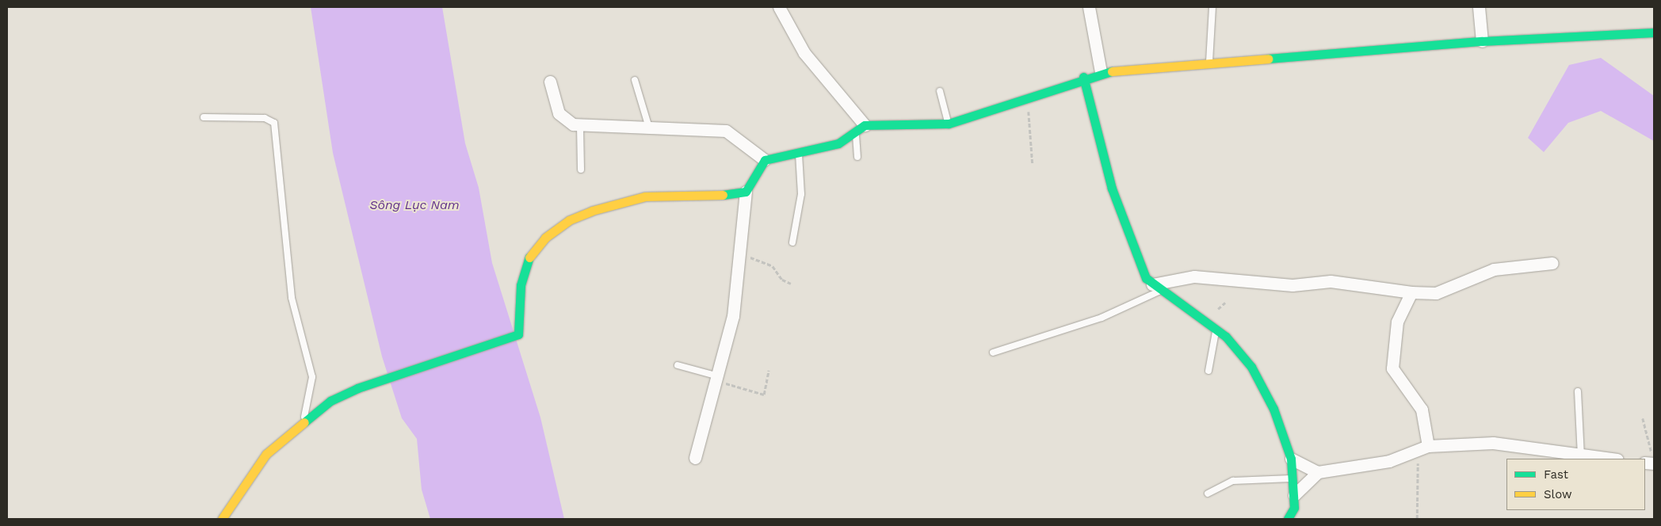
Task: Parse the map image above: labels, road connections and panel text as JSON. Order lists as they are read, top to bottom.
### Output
{
  "water": ["Sông Lục Nam"],
  "legend": ["Fast", "Slow"]
}
